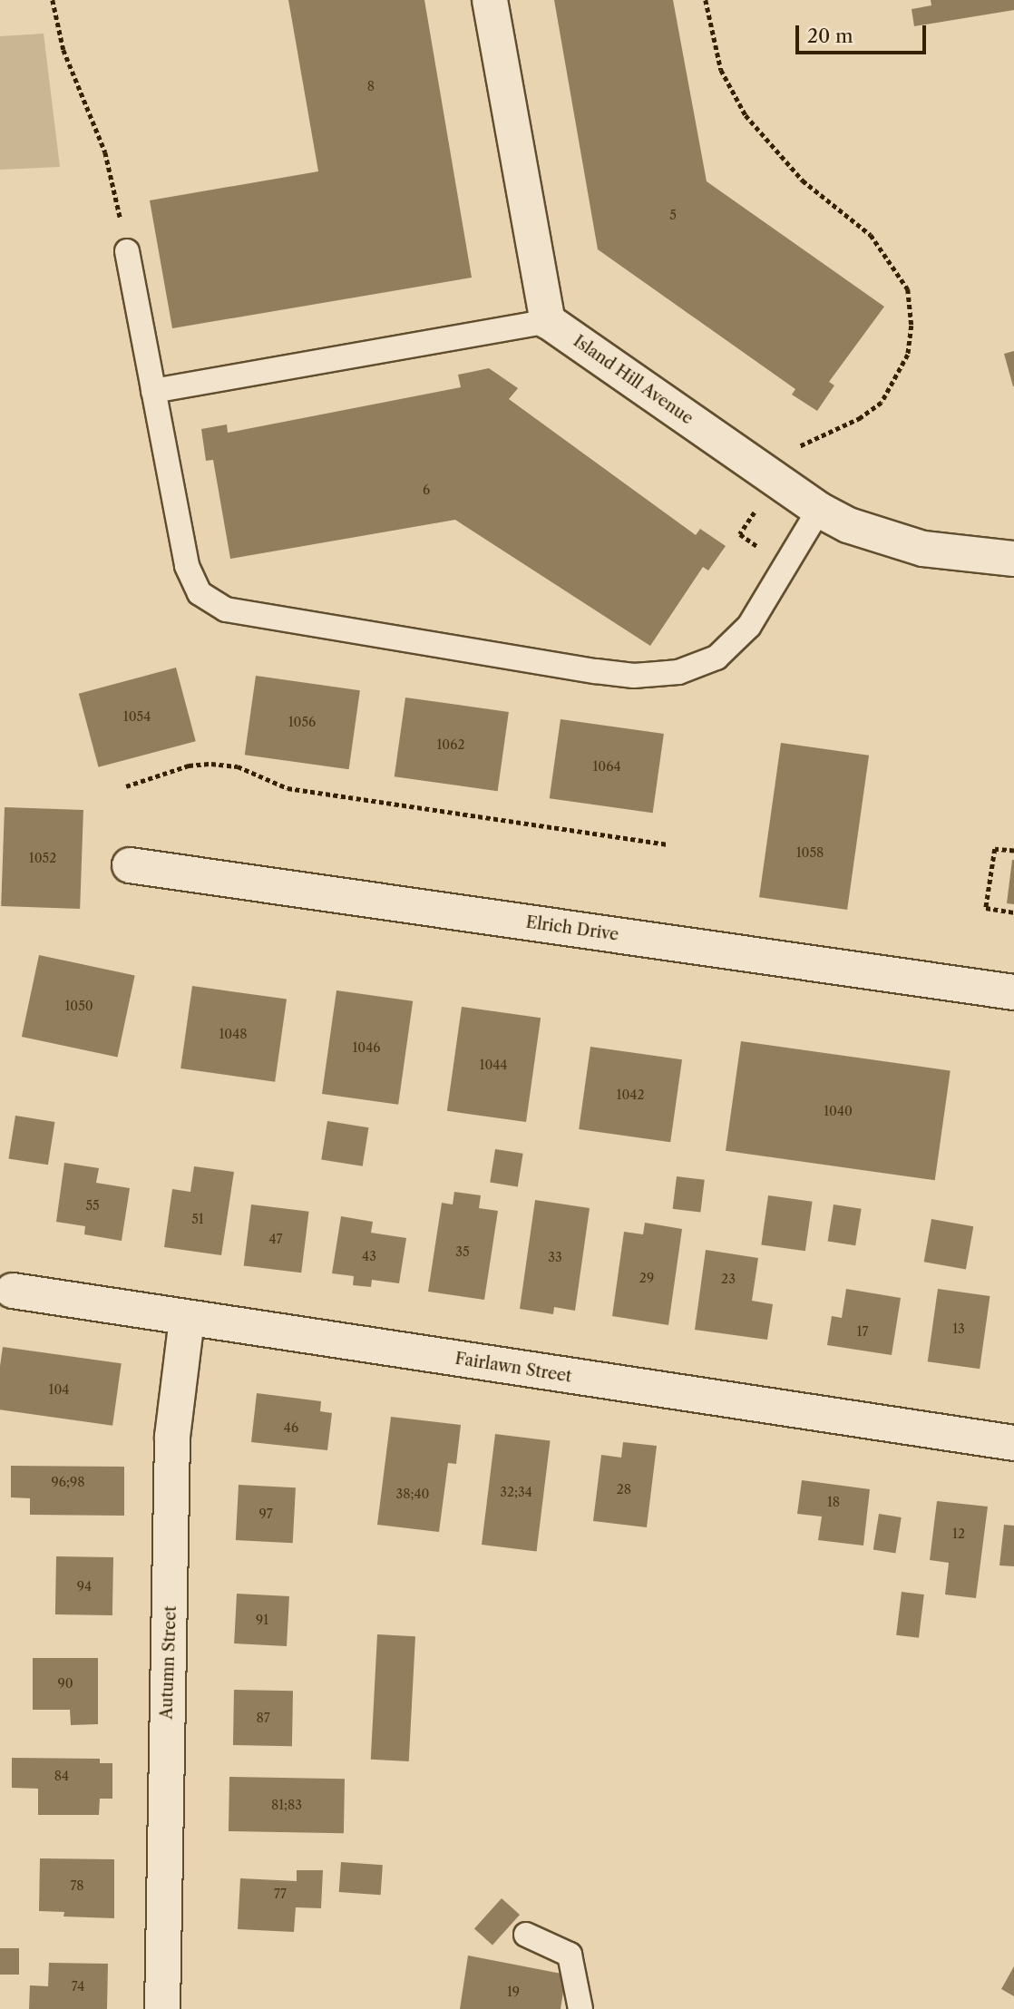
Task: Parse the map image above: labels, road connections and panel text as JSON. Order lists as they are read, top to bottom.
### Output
{
  "streets": {
    "street": [
      "Island Hill Avenue",
      "Elrich Drive",
      "Fairlawn Street",
      "Autumn Street"
    ]
  },
  "crossings": [
    ["Fairlawn Street", "Autumn Street"]
  ],
  "house_numbers": [
    "8",
    "5",
    "6",
    "1054",
    "1056",
    "1062",
    "1064",
    "1058",
    "1052",
    "1050",
    "1048",
    "1046",
    "1044",
    "1042",
    "1040",
    "55",
    "51",
    "47",
    "35",
    "43",
    "33",
    "29",
    "23",
    "13",
    "17",
    "104",
    "46",
    "96;98",
    "28",
    "32;34",
    "38;40",
    "18",
    "97",
    "12",
    "94",
    "91",
    "90",
    "87",
    "84",
    "81;83",
    "78",
    "77",
    "74",
    "19"
  ],
  "scale_bar": "20 m"
}
